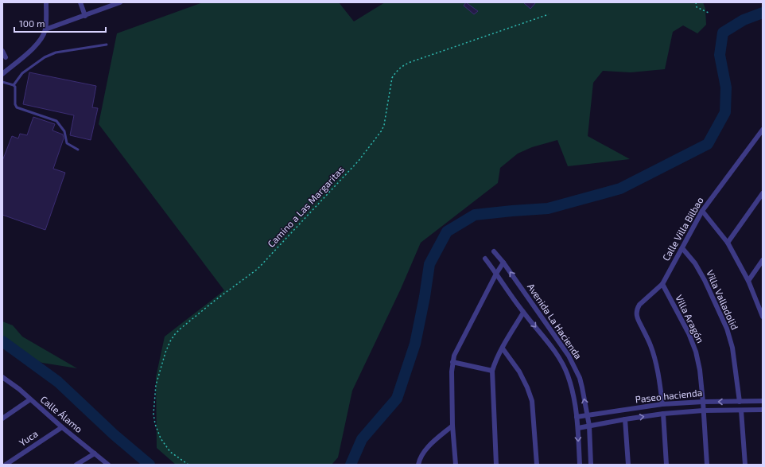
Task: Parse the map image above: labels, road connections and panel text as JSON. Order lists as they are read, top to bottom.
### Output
{
  "streets": {
    "street": [
      "Calle Villa Bilbao",
      "Villa Valladolid",
      "Villa Aragón",
      "Avenida La Hacienda",
      "Paseo hacienda",
      "Calle Álamo",
      "Yuca"
    ],
    "path": ["Camino a Las Margaritas"]
  },
  "crossings": [
    ["Calle Villa Bilbao", "Villa Valladolid"],
    ["Calle Villa Bilbao", "Villa Aragón"],
    ["Calle Villa Bilbao", "Paseo hacienda"],
    ["Villa Valladolid", "Paseo hacienda"],
    ["Villa Aragón", "Paseo hacienda"],
    ["Avenida La Hacienda", "Paseo hacienda"],
    ["Calle Álamo", "Yuca"]
  ],
  "scale_bar": "100 m"
}
